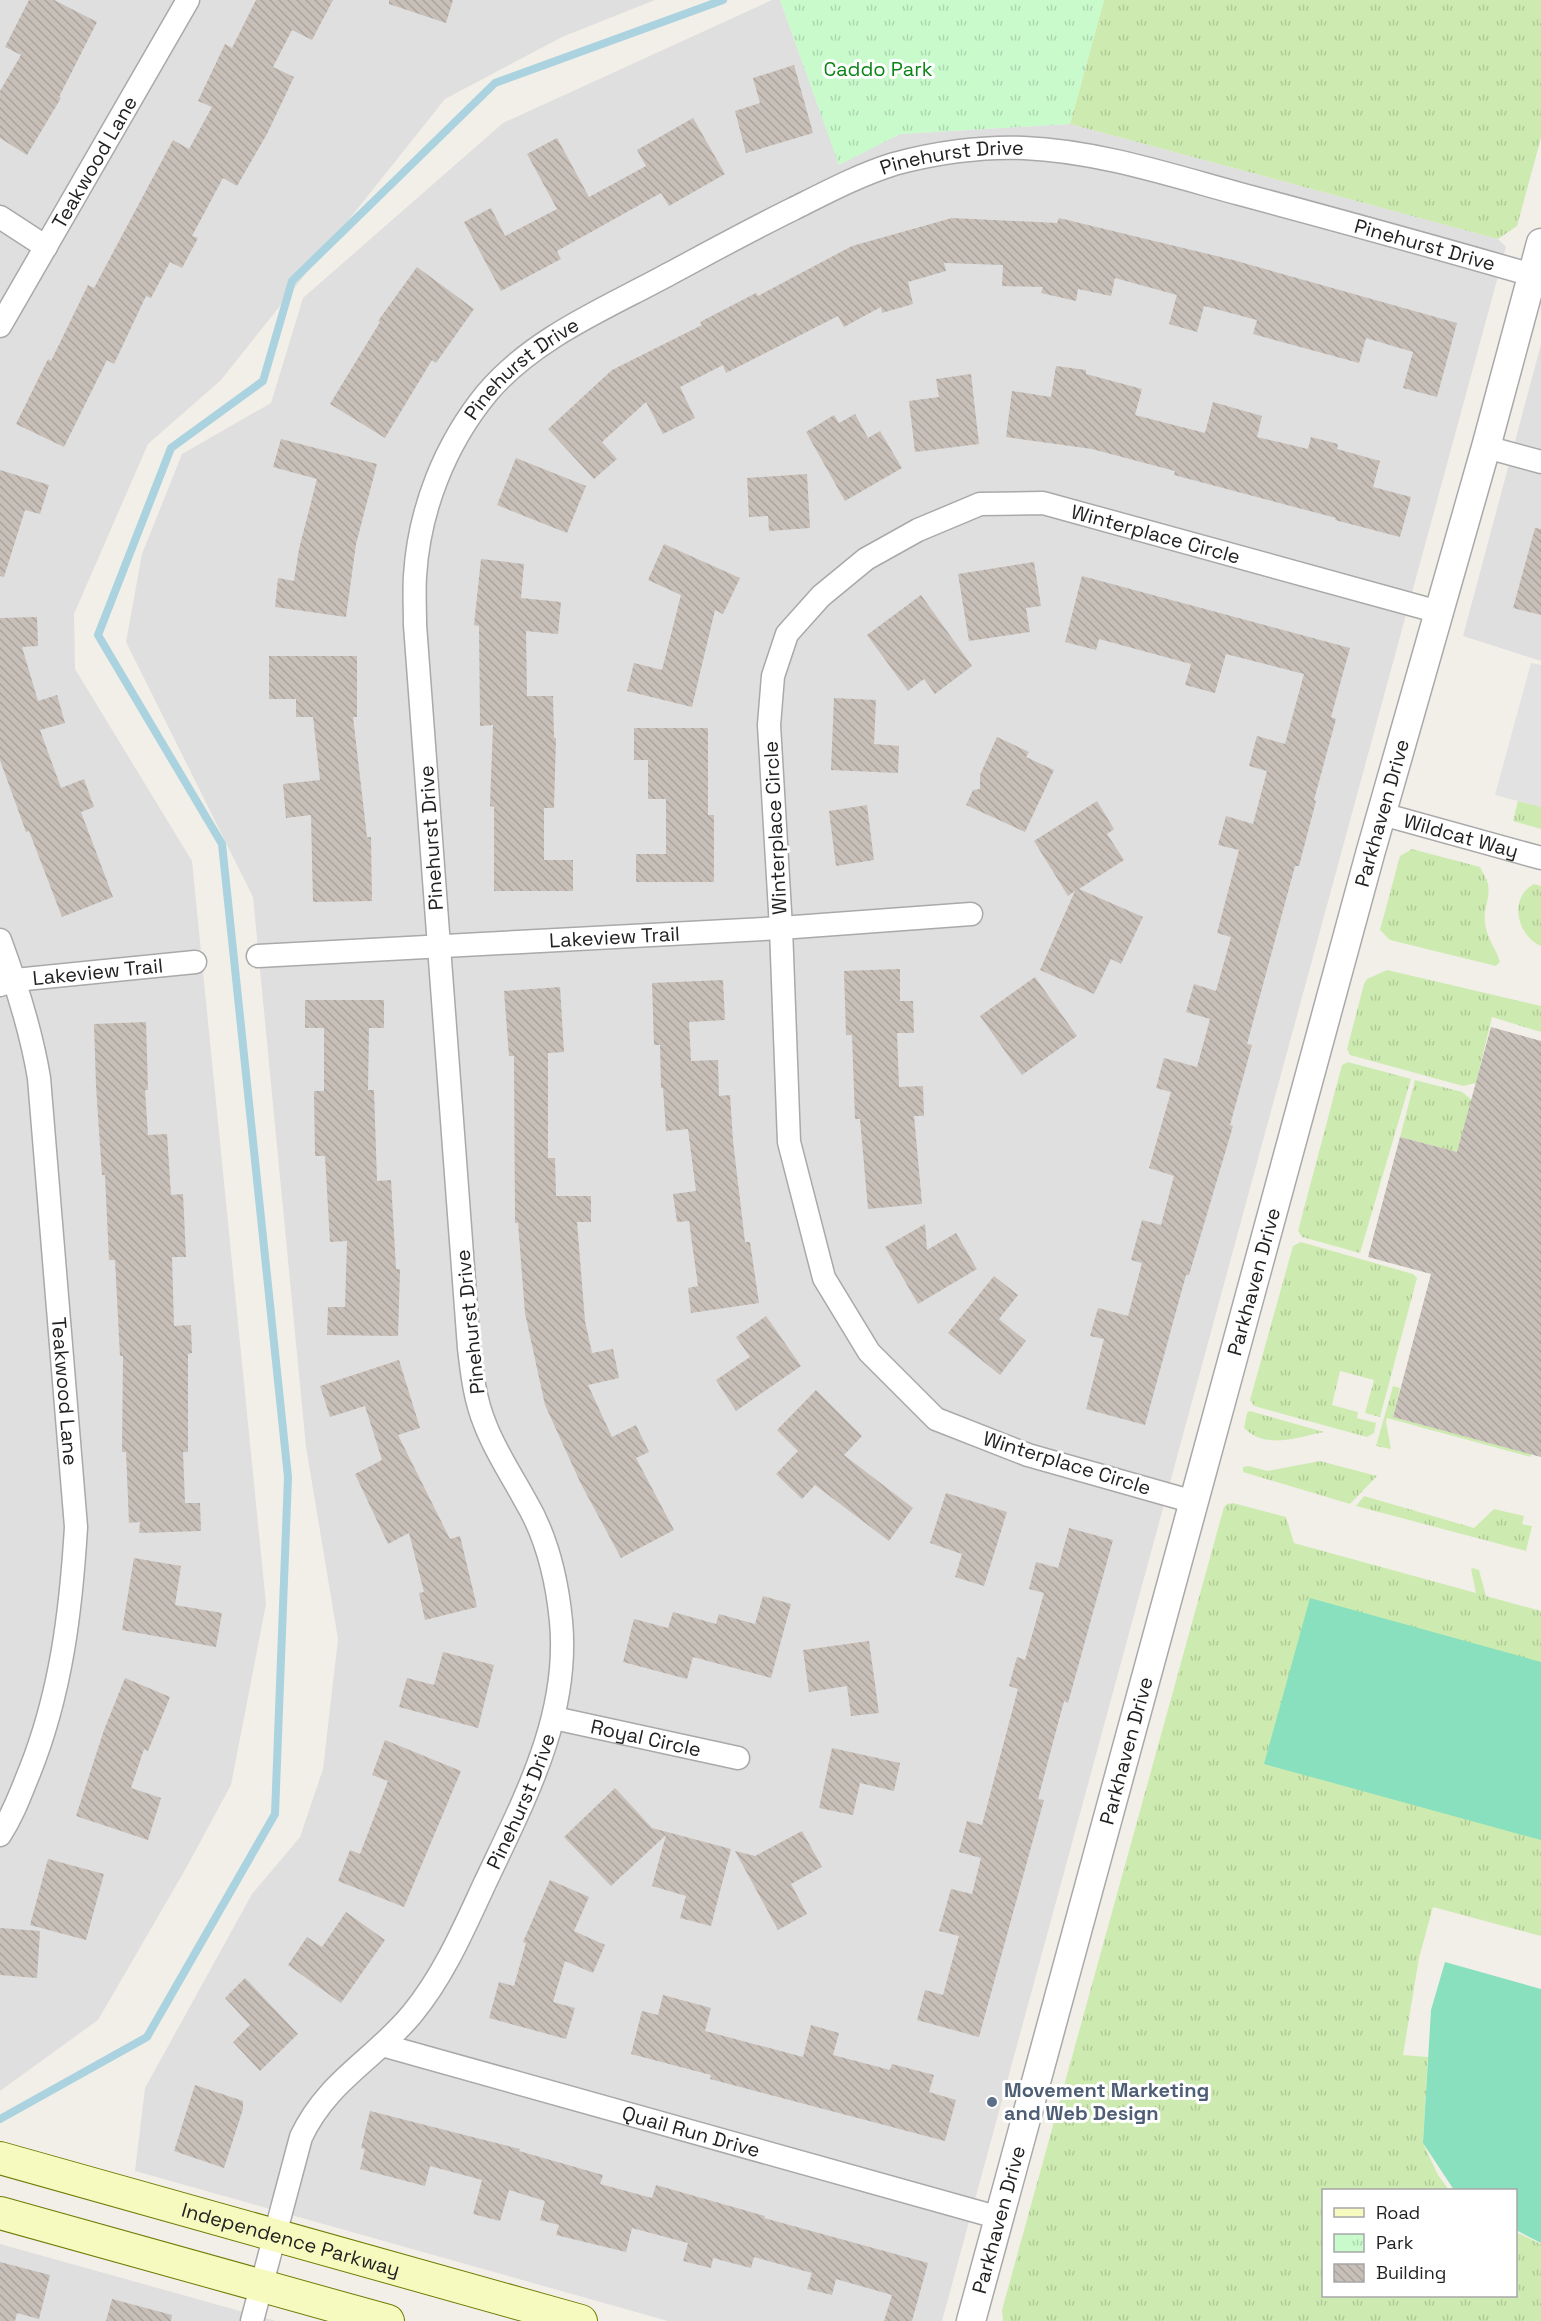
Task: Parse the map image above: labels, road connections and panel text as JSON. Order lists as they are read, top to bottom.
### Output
{
  "streets": {
    "main road": ["Independence Parkway"],
    "street": [
      "Pinehurst Drive",
      "Teakwood Lane",
      "Winterplace Circle",
      "Parkhaven Drive",
      "Wildcat Way",
      "Lakeview Trail",
      "Royal Circle",
      "Quail Run Drive"
    ]
  },
  "crossings": [
    ["Pinehurst Drive", "Parkhaven Drive"],
    ["Pinehurst Drive", "Lakeview Trail"],
    ["Pinehurst Drive", "Royal Circle"],
    ["Pinehurst Drive", "Quail Run Drive"],
    ["Pinehurst Drive", "Independence Parkway"],
    ["Teakwood Lane", "Lakeview Trail"],
    ["Winterplace Circle", "Parkhaven Drive"],
    ["Winterplace Circle", "Lakeview Trail"],
    ["Parkhaven Drive", "Wildcat Way"],
    ["Parkhaven Drive", "Quail Run Drive"]
  ],
  "parks": ["Caddo Park"],
  "places": ["Movement Marketing and Web Design"],
  "legend": ["Road", "Park", "Building"]
}
